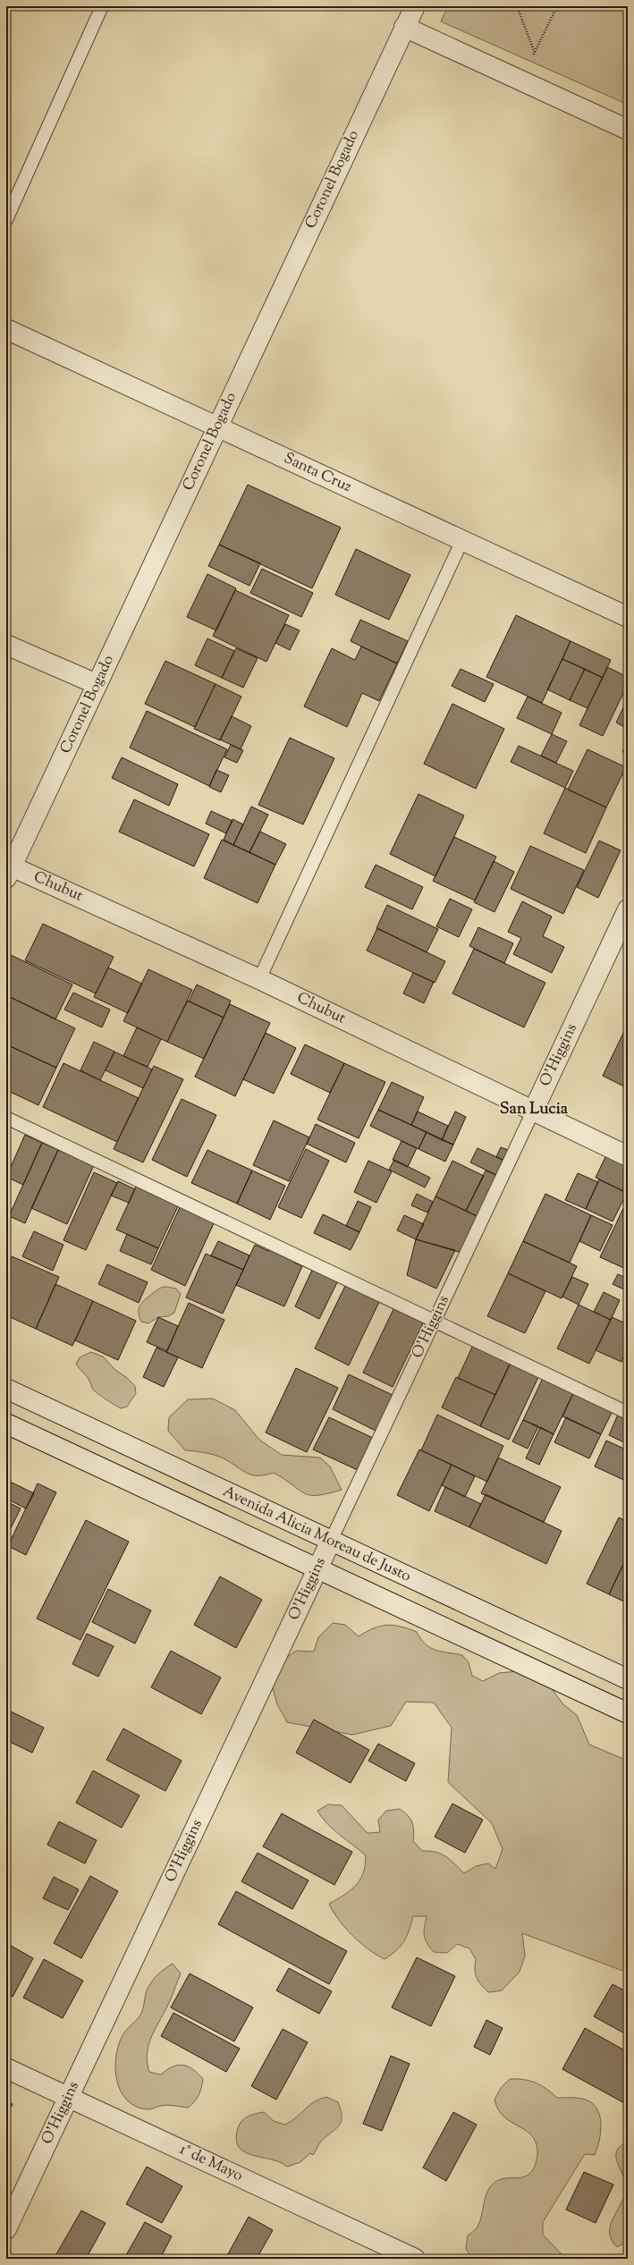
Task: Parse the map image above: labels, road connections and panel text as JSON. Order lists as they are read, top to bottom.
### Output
{
  "streets": {
    "street": [
      "Coronel Bogado",
      "Santa Cruz",
      "Chubut",
      "O'Higgins",
      "Avenida Alicia Moreau de Justo",
      "1° de Mayo"
    ]
  },
  "crossings": [
    ["Coronel Bogado", "Santa Cruz"],
    ["Coronel Bogado", "Chubut"],
    ["Chubut", "O'Higgins"],
    ["O'Higgins", "Avenida Alicia Moreau de Justo"],
    ["O'Higgins", "1° de Mayo"]
  ],
  "districts": ["San Lucia"]
}
